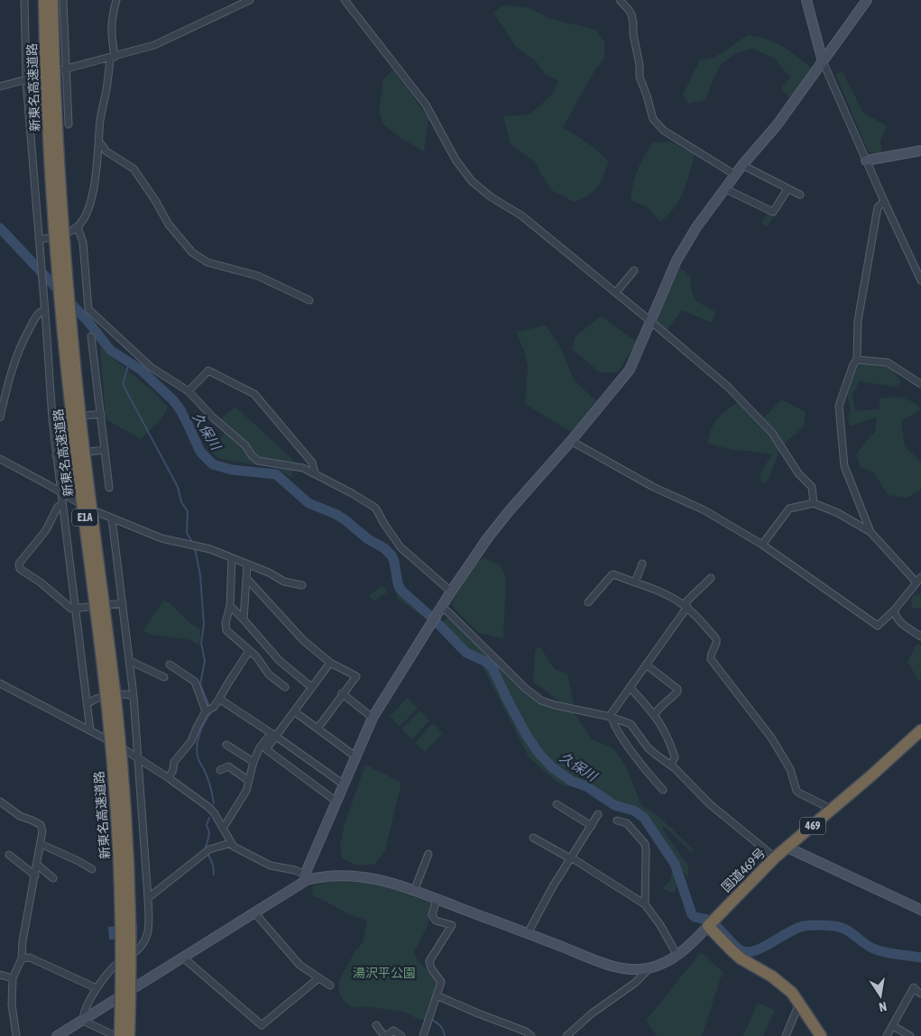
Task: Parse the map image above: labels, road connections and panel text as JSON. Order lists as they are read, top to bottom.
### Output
{
  "streets": {
    "highway": [
      "新東名高速道路",
      "E1A",
      "469",
      "国道469号"
    ]
  },
  "water": ["久保川"],
  "parks": ["湯沢平公園"],
  "north": "bottom"
}
